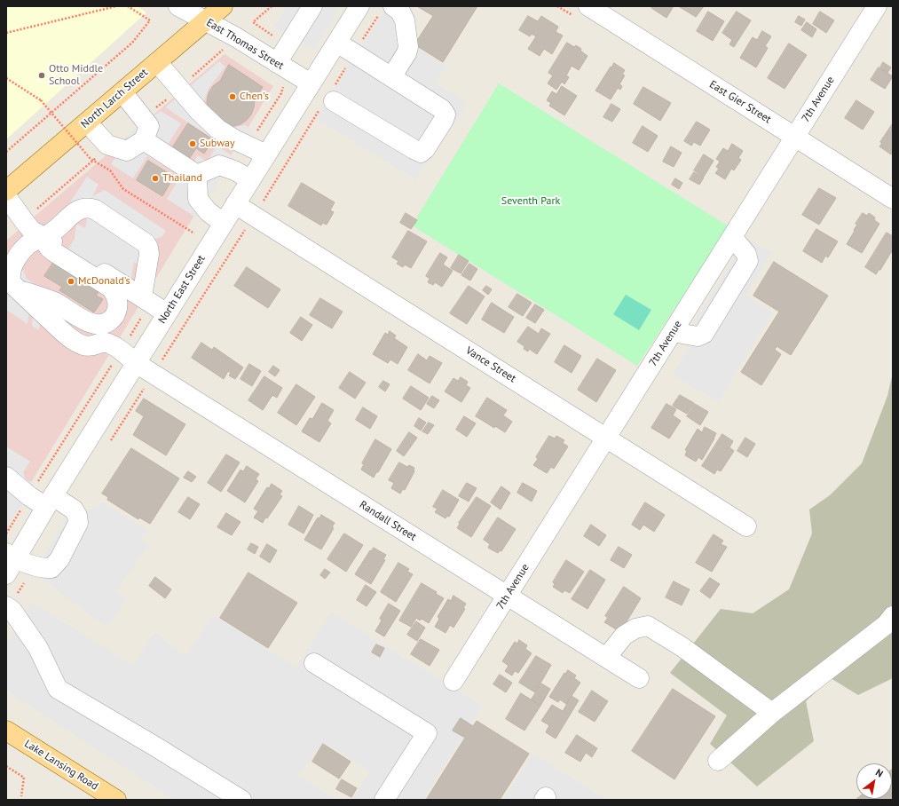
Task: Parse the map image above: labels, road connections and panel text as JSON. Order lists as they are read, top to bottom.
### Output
{
  "streets": {
    "main road": ["North Larch Street", "Lake Lansing Road"],
    "street": [
      "East Thomas Street",
      "7th Avenue",
      "East Gier Street",
      "North East Street",
      "Vance Street",
      "Randall Street"
    ]
  },
  "crossings": [
    ["East Thomas Street", "North Larch Street"],
    ["East Thomas Street", "North East Street"],
    ["7th Avenue", "East Gier Street"],
    ["7th Avenue", "Vance Street"],
    ["7th Avenue", "Randall Street"],
    ["North East Street", "Vance Street"],
    ["North East Street", "Randall Street"]
  ],
  "parks": ["Seventh Park"],
  "places": [
    "Otto Middle School",
    "Chen's",
    "Subway",
    "Thailand",
    "McDonald's"
  ],
  "north": "top right"
}
